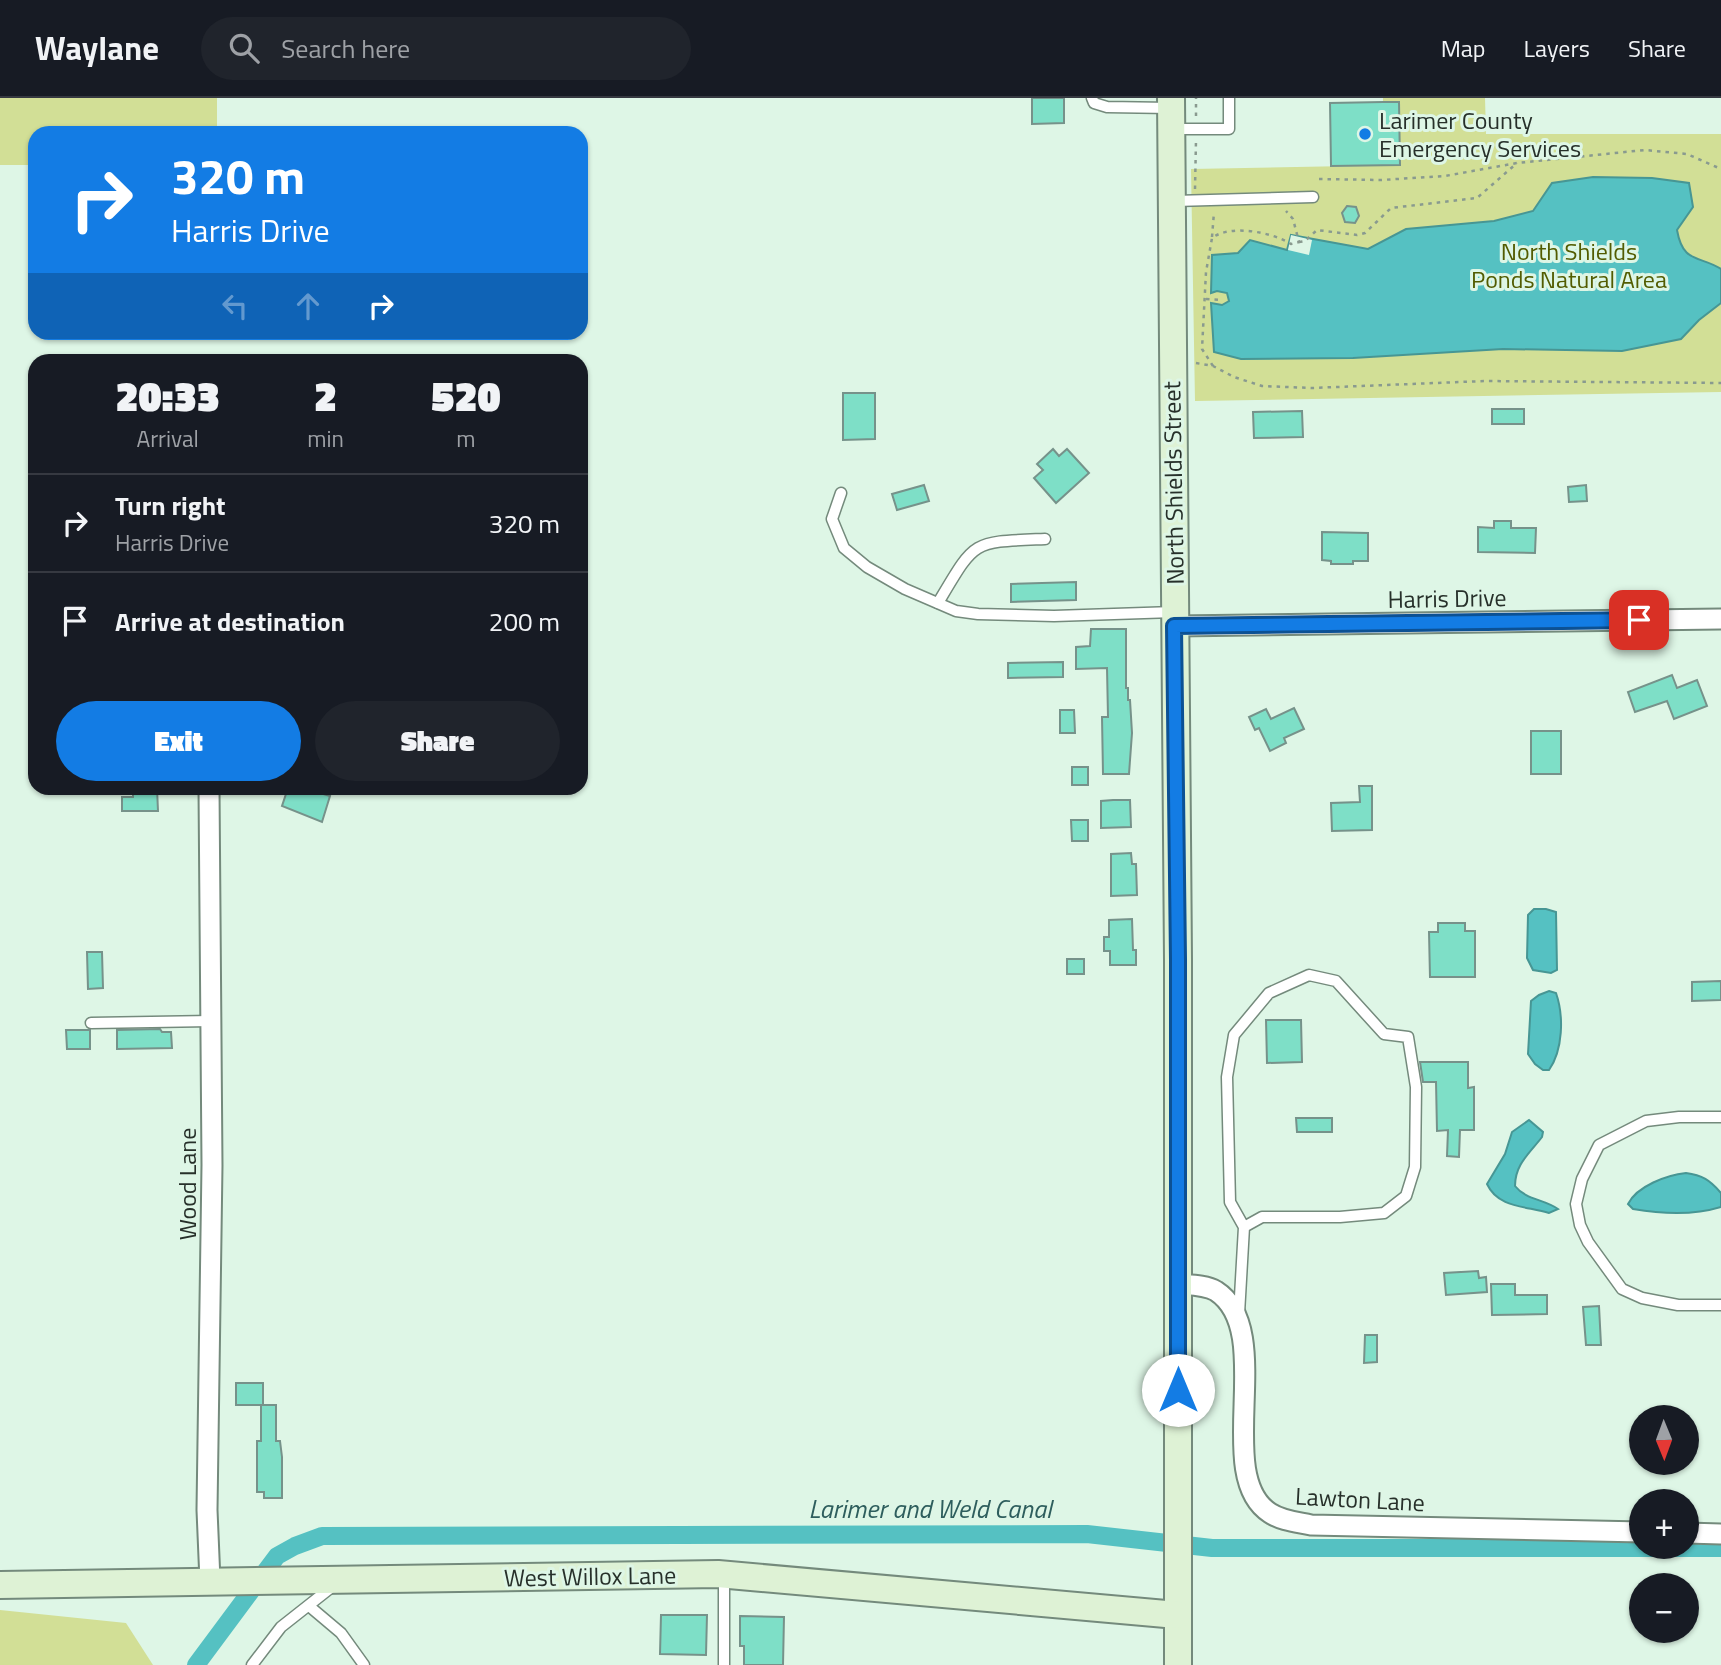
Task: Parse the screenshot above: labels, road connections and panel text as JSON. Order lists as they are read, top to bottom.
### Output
{
  "streets": {
    "main road": ["North Shields Street", "West Willox Lane"],
    "street": ["Harris Drive", "Wood Lane", "Lawton Lane"]
  },
  "crossings": [
    ["North Shields Street", "Harris Drive"],
    ["North Shields Street", "West Willox Lane"],
    ["Wood Lane", "West Willox Lane"]
  ],
  "water": ["Larimer and Weld Canal"],
  "parks": ["North Shields Ponds Natural Area"],
  "places": ["Larimer County Emergency Services"],
  "north": "bottom",
  "page": {
    "header": "Waylane",
    "search": "Search here",
    "nav": ["Map", "Layers", "Share"],
    "turn": ["320 m", "Harris Drive"],
    "eta": [
      "20:33",
      "Arrival",
      "2",
      "min",
      "520",
      "m"
    ],
    "list": [
      {
        "name": "Turn right",
        "note": "Harris Drive",
        "value": "320 m"
      },
      {
        "name": "Arrive at destination",
        "value": "200 m"
      }
    ],
    "buttons": ["Exit", "Share"],
    "map_buttons": ["+", "−"]
  }
}
